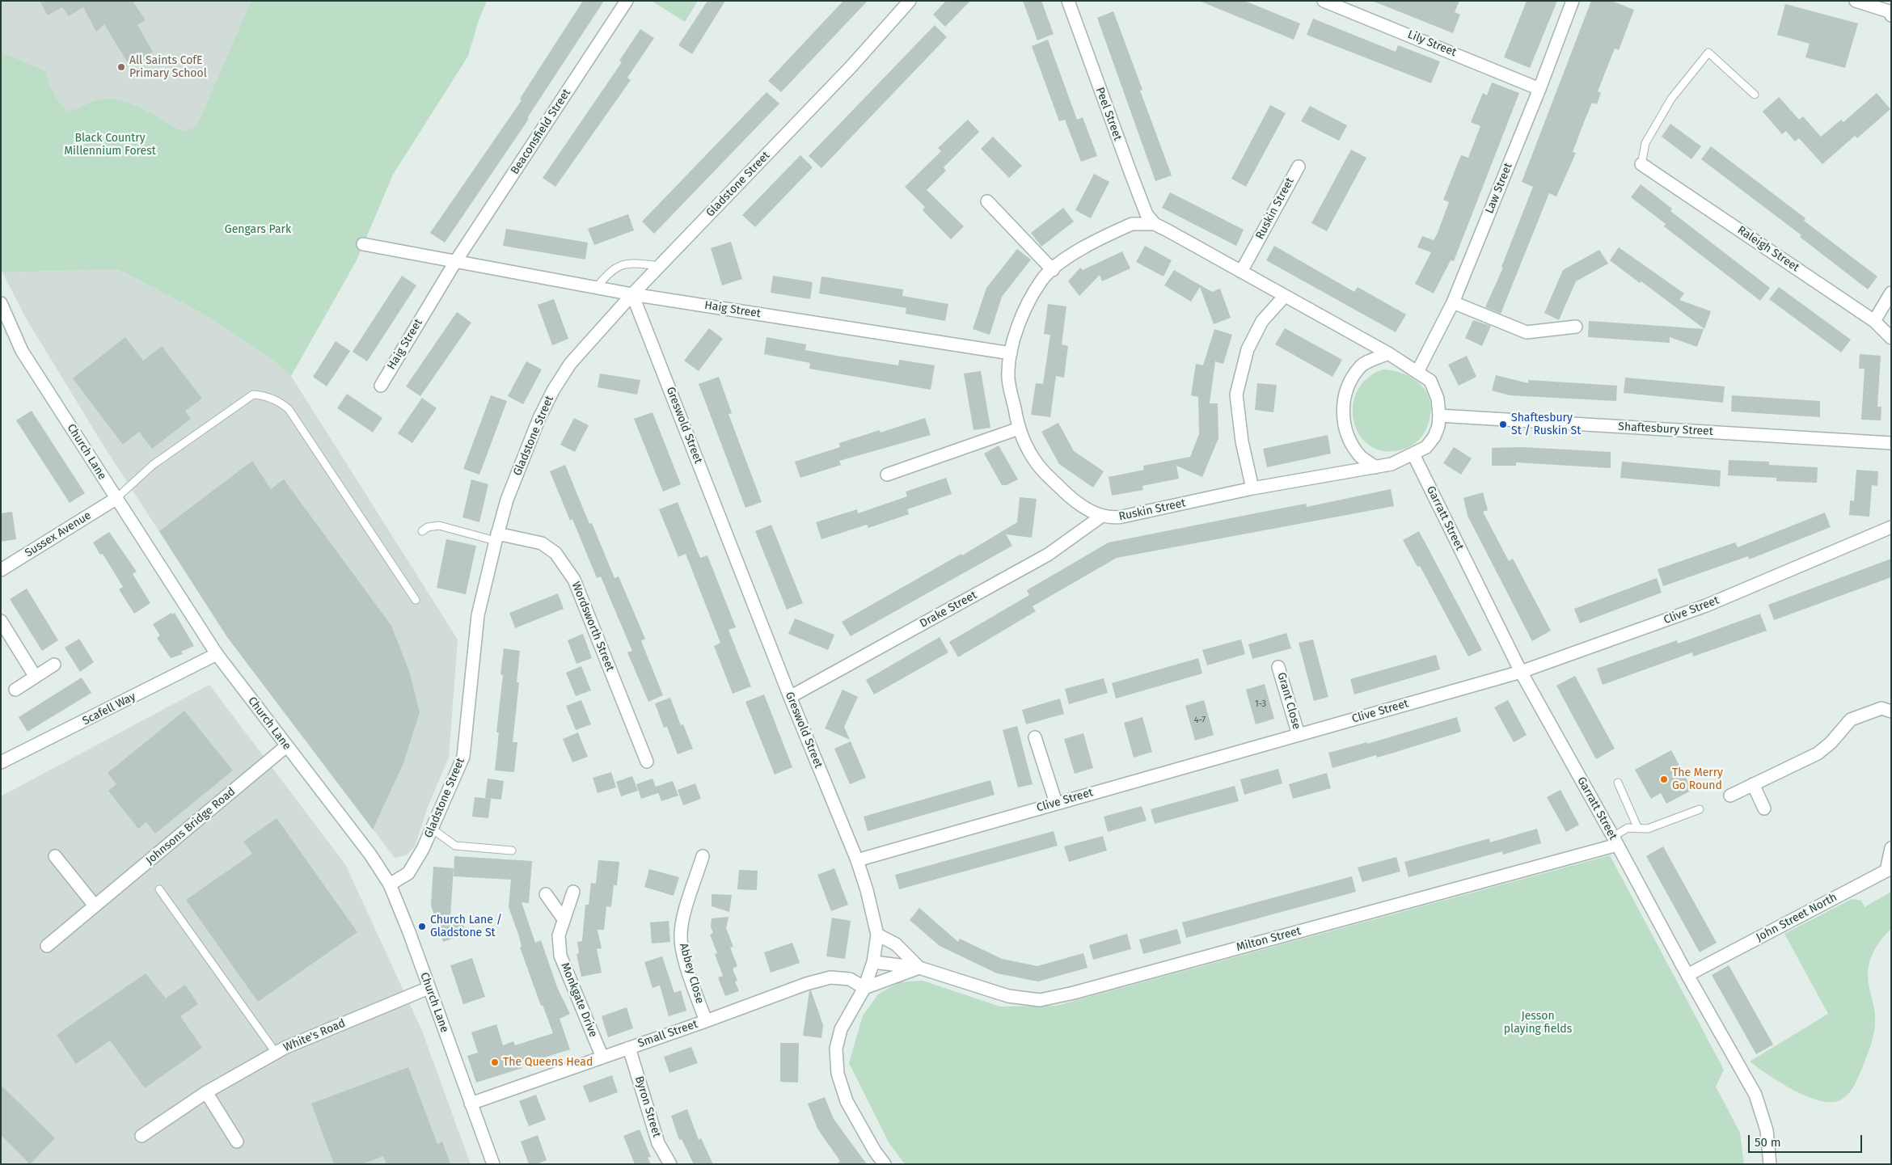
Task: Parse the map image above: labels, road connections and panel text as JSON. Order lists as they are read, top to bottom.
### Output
{
  "streets": {
    "street": [
      "Lily Street",
      "Peel Street",
      "Beaconsfield Street",
      "Gladstone Street",
      "Law Street",
      "Ruskin Street",
      "Raleigh Street",
      "Haig Street",
      "Greswold Street",
      "Shaftesbury Street",
      "Church Lane",
      "Garratt Street",
      "Sussex Avenue",
      "Drake Street",
      "Clive Street",
      "Wordsworth Street",
      "Grant Close",
      "Scafell Way",
      "Johnsons Bridge Road",
      "John Street North",
      "Milton Street",
      "Abbey Close",
      "Monkgate Drive",
      "Small Street",
      "White's Road",
      "Byron Street"
    ]
  },
  "crossings": [
    ["Lily Street", "Law Street"],
    ["Peel Street", "Ruskin Street"],
    ["Beaconsfield Street", "Haig Street"],
    ["Gladstone Street", "Haig Street"],
    ["Gladstone Street", "Greswold Street"],
    ["Gladstone Street", "Church Lane"],
    ["Gladstone Street", "Wordsworth Street"],
    ["Law Street", "Ruskin Street"],
    ["Law Street", "Shaftesbury Street"],
    ["Law Street", "Garratt Street"],
    ["Ruskin Street", "Haig Street"],
    ["Ruskin Street", "Shaftesbury Street"],
    ["Ruskin Street", "Garratt Street"],
    ["Ruskin Street", "Drake Street"],
    ["Haig Street", "Greswold Street"],
    ["Greswold Street", "Drake Street"],
    ["Greswold Street", "Clive Street"],
    ["Greswold Street", "Milton Street"],
    ["Greswold Street", "Small Street"],
    ["Shaftesbury Street", "Garratt Street"],
    ["Church Lane", "Sussex Avenue"],
    ["Church Lane", "Scafell Way"],
    ["Church Lane", "Johnsons Bridge Road"],
    ["Church Lane", "Small Street"],
    ["Church Lane", "White's Road"],
    ["Garratt Street", "Clive Street"],
    ["Garratt Street", "John Street North"],
    ["Garratt Street", "Milton Street"],
    ["Clive Street", "Grant Close"],
    ["Abbey Close", "Small Street"],
    ["Monkgate Drive", "Small Street"],
    ["Small Street", "Byron Street"]
  ],
  "parks": ["Black Country Millennium Forest", "Gengars Park", "Jesson playing fields"],
  "places": [
    "All Saints CofE Primary School",
    "Shaftesbury St / Ruskin St",
    "The Merry Go Round",
    "Church Lane / Gladstone St",
    "The Queens Head"
  ],
  "house_numbers": ["1-3", "4-7"],
  "scale_bar": "50 m"
}
